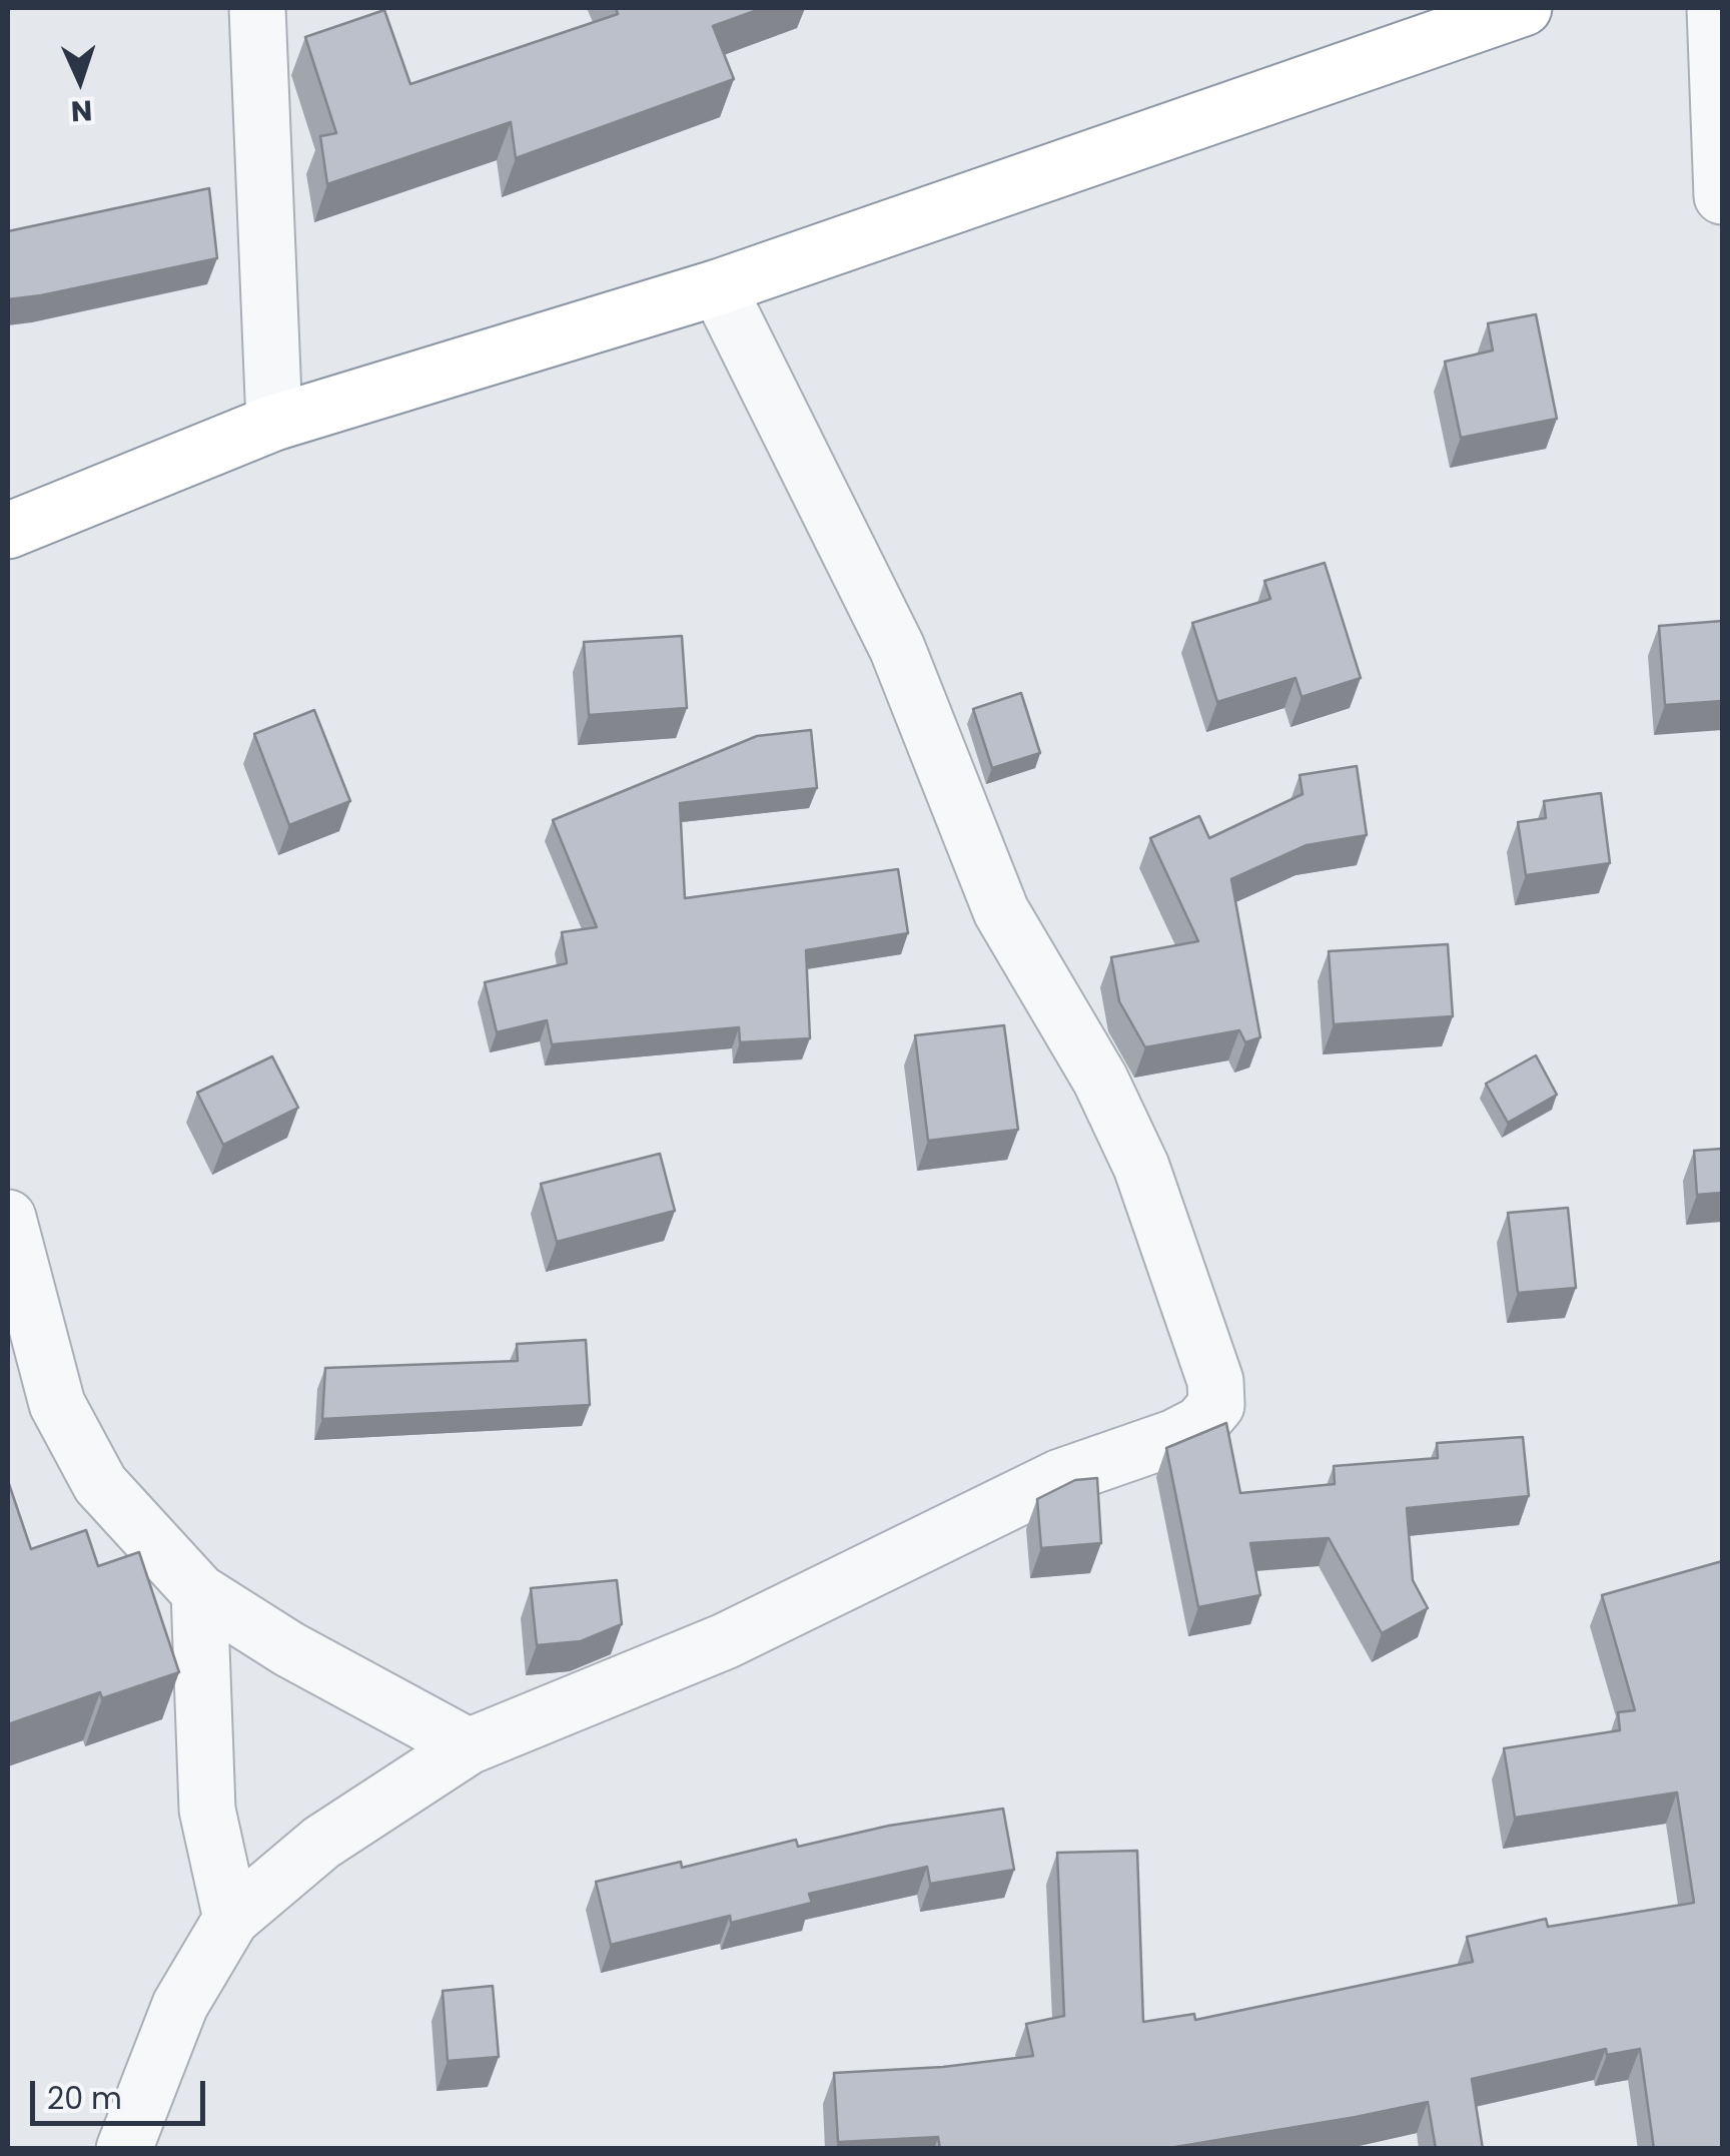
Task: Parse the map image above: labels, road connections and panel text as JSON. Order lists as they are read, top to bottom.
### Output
{
  "scale_bar": "20 m",
  "north": "bottom"
}
